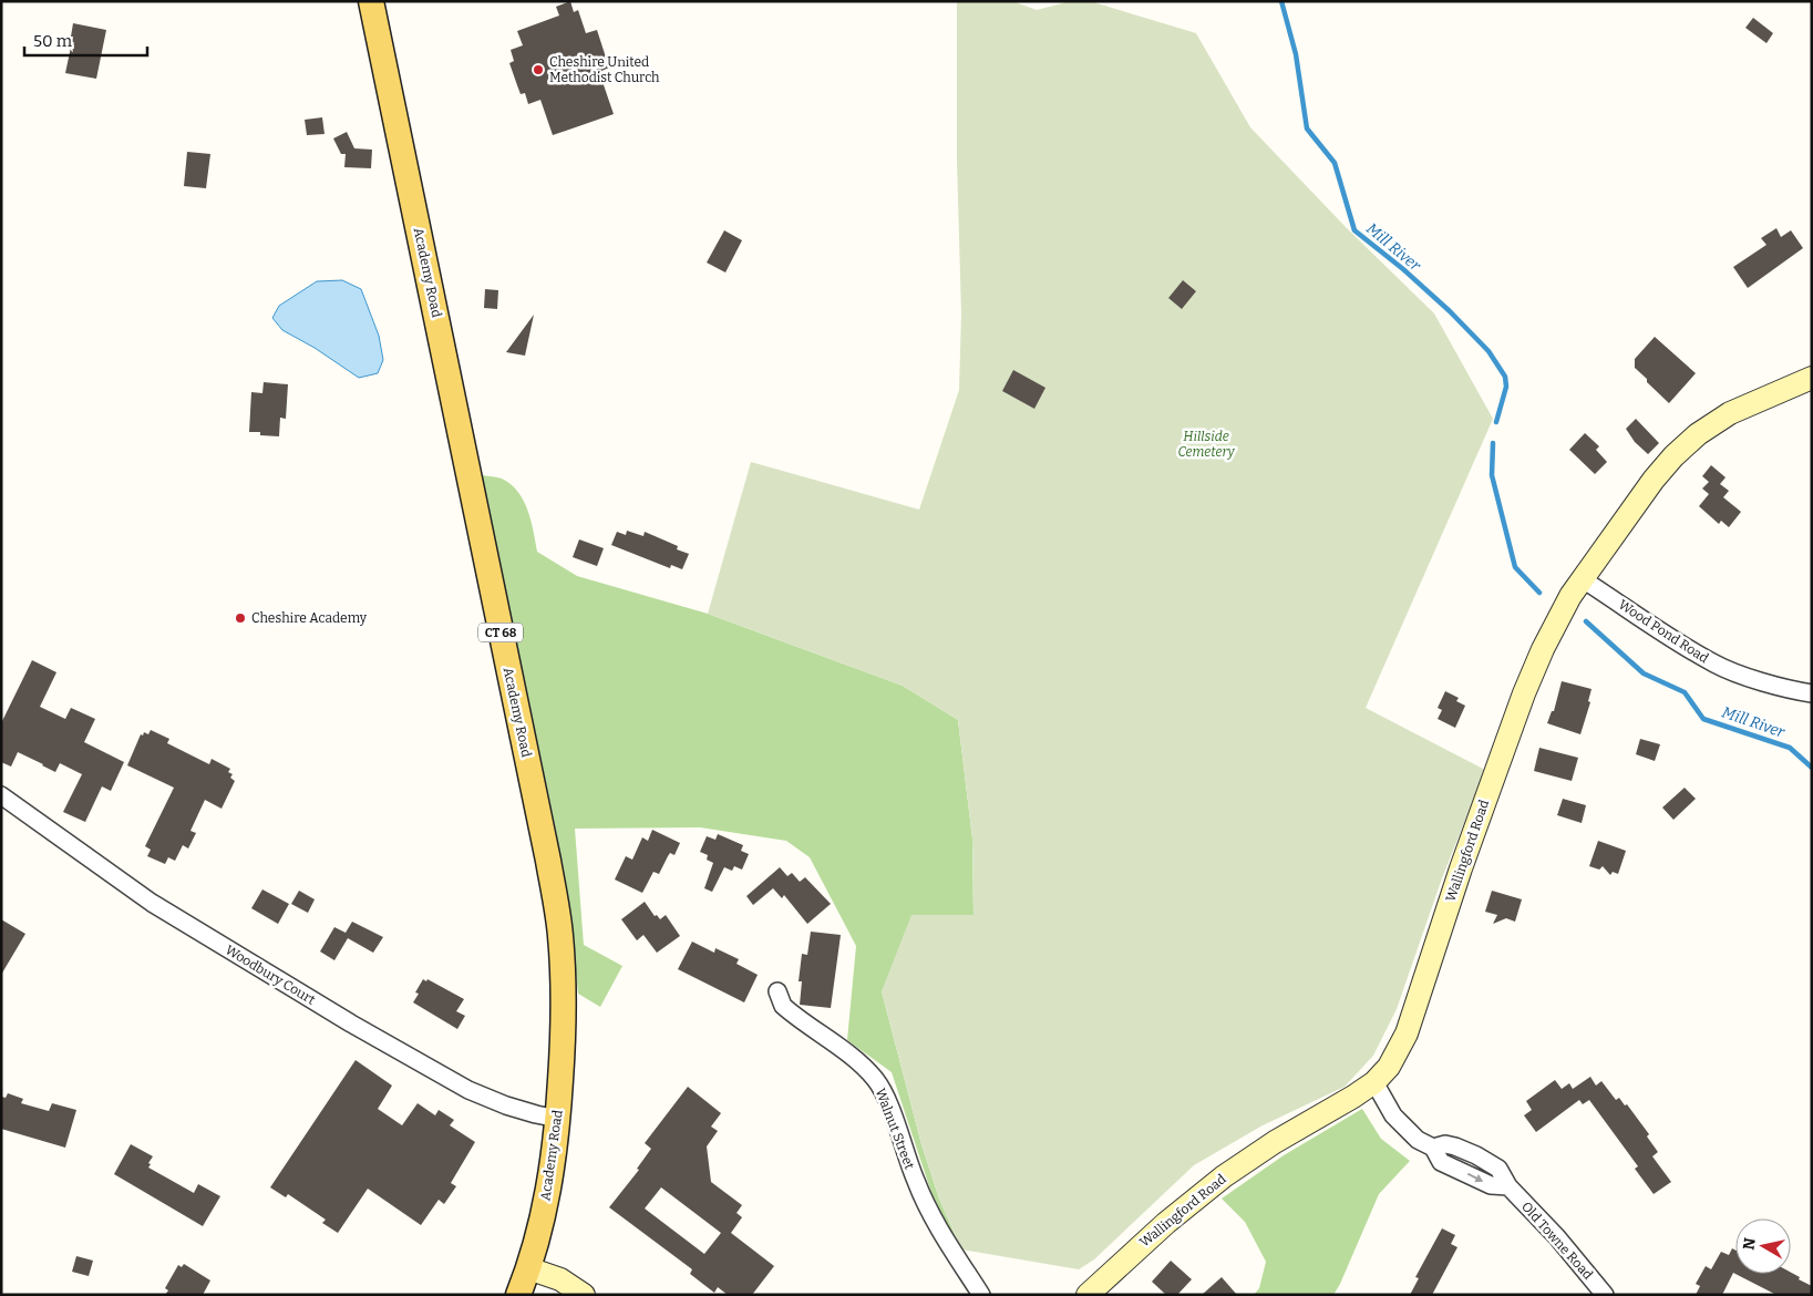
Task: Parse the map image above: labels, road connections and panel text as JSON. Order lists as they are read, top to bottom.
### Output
{
  "streets": {
    "main road": ["Academy Road", "CT 68"],
    "street": [
      "Wood Pond Road",
      "Wallingford Road",
      "Woodbury Court",
      "Walnut Street",
      "Old Towne Road"
    ]
  },
  "crossings": [
    ["Academy Road", "Woodbury Court"],
    ["Wood Pond Road", "Wallingford Road"],
    ["Wallingford Road", "Old Towne Road"]
  ],
  "water": ["Mill River"],
  "parks": ["Hillside Cemetery"],
  "places": ["Cheshire United Methodist Church", "Cheshire Academy"],
  "scale_bar": "50 m",
  "north": "left"
}
